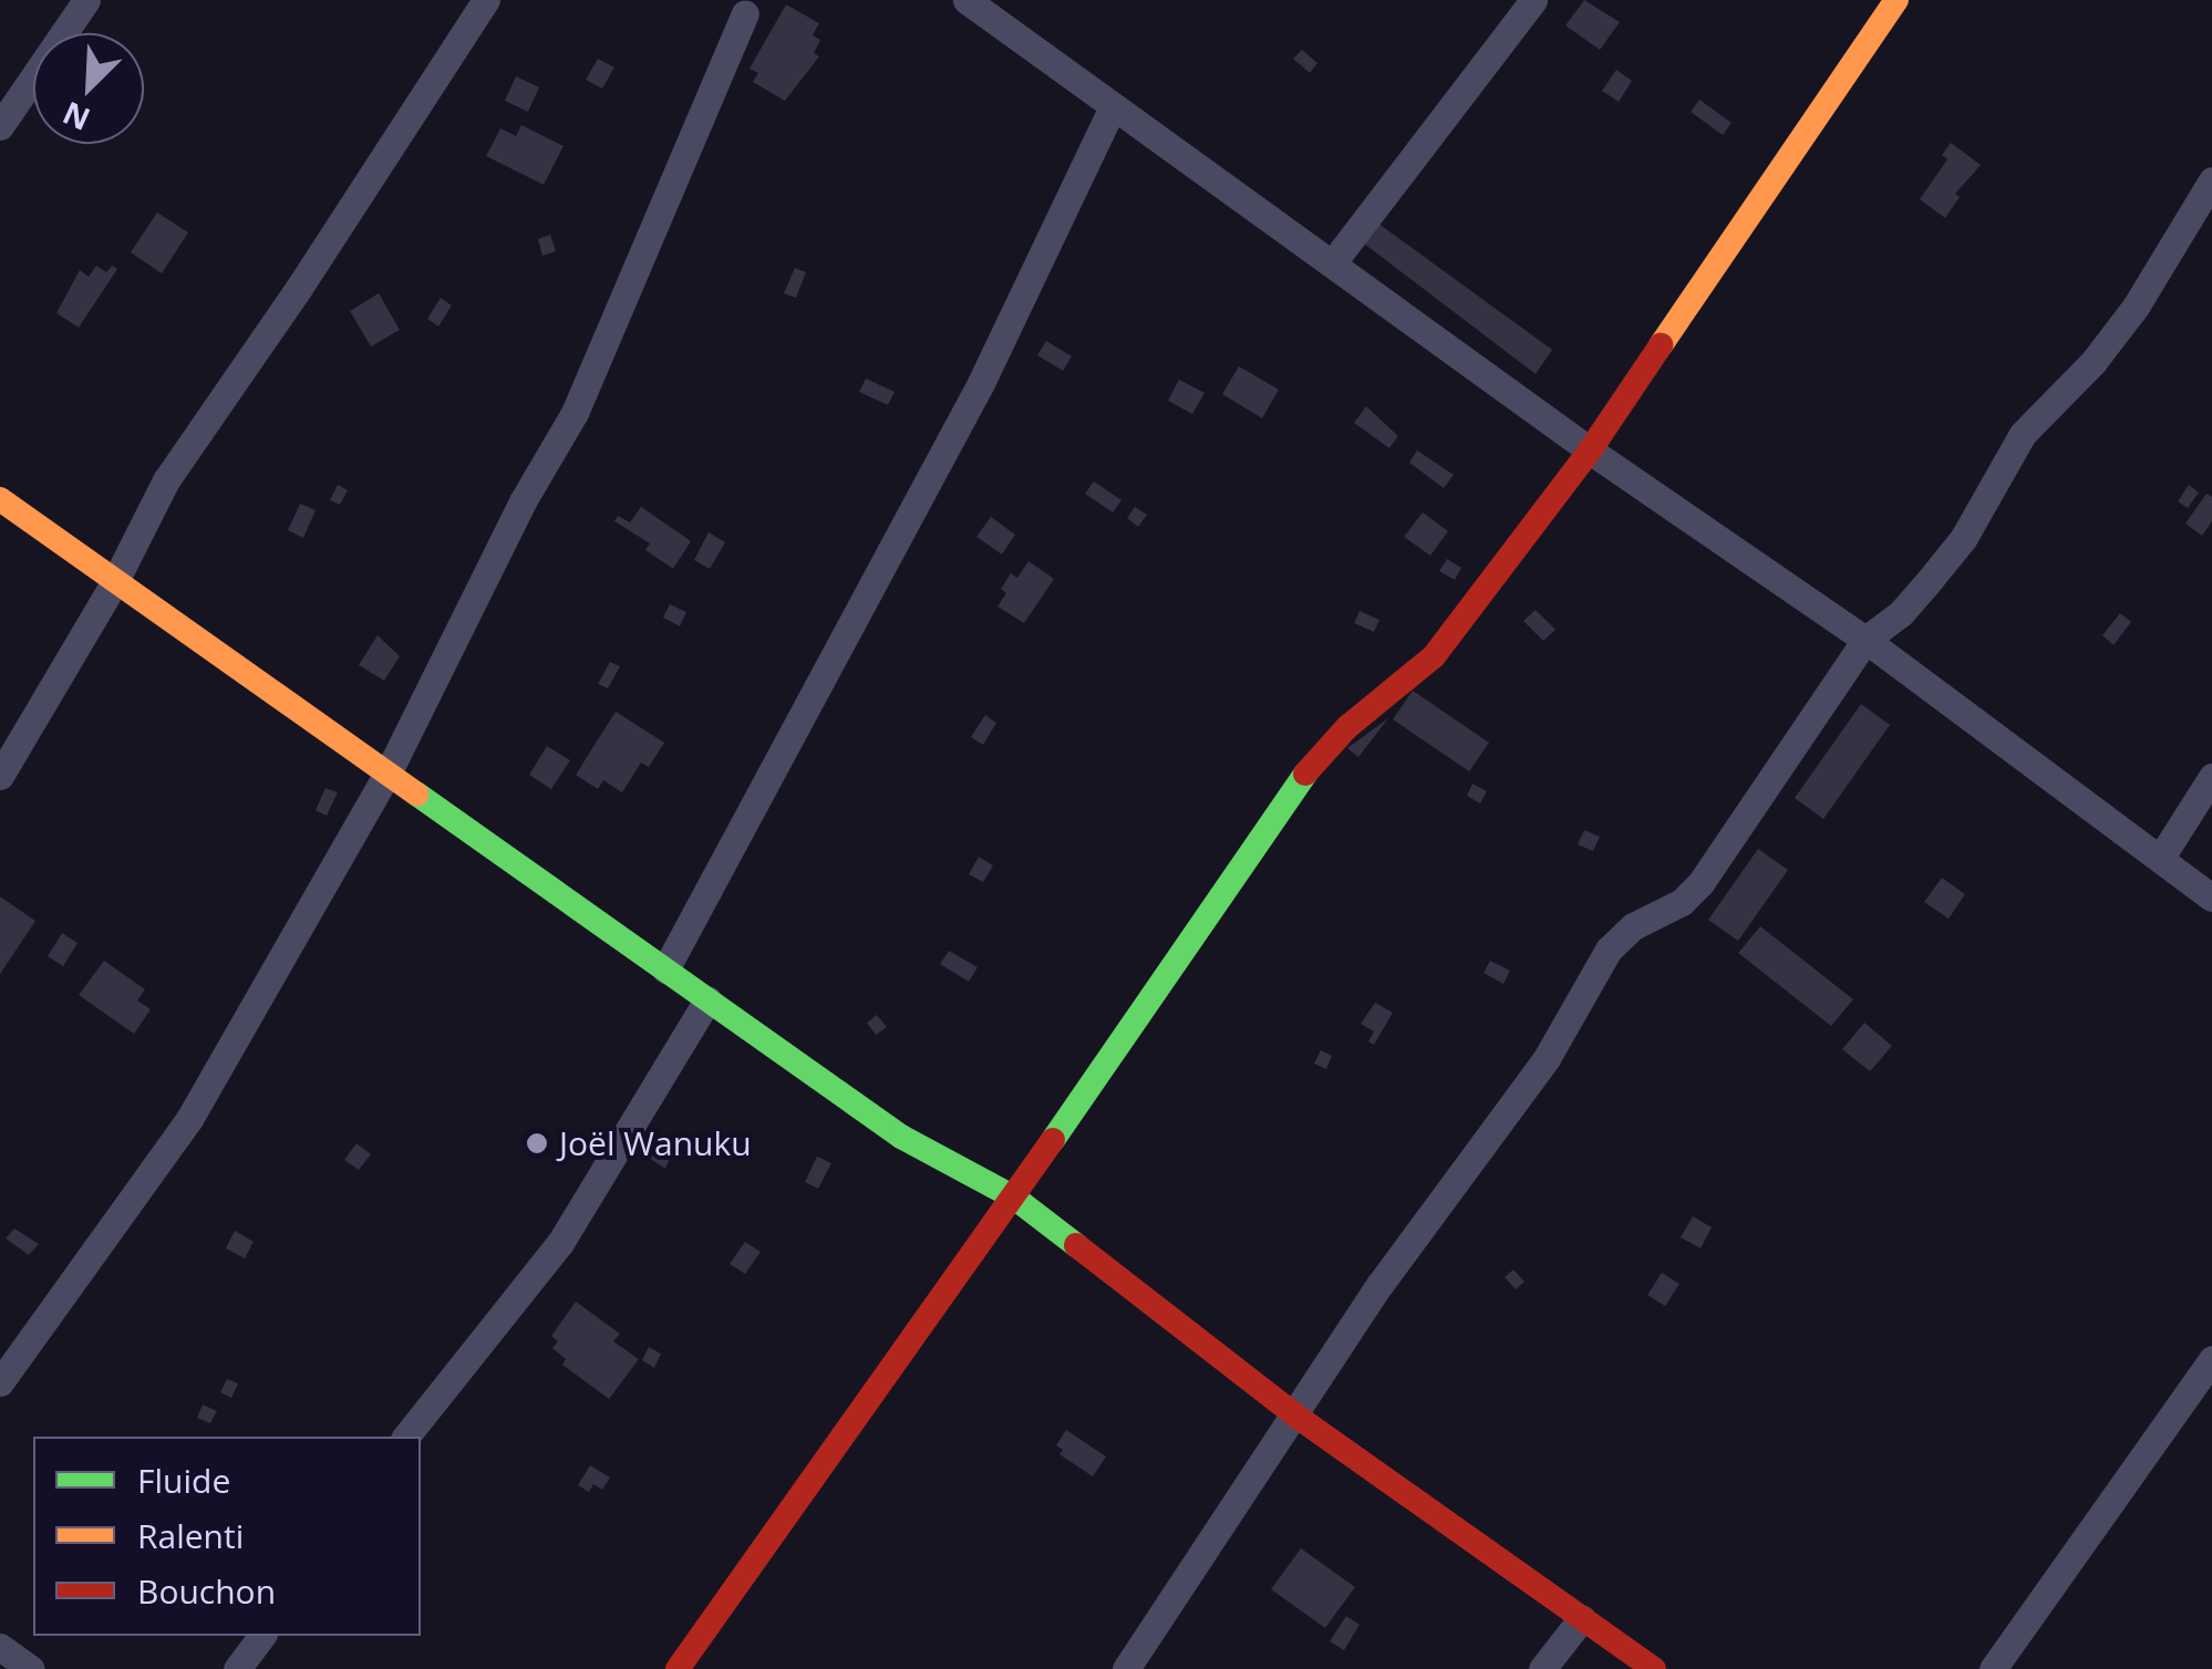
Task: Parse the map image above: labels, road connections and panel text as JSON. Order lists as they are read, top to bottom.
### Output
{
  "places": ["Joël Wanuku"],
  "legend": ["Fluide", "Ralenti", "Bouchon"],
  "north": "bottom left"
}
